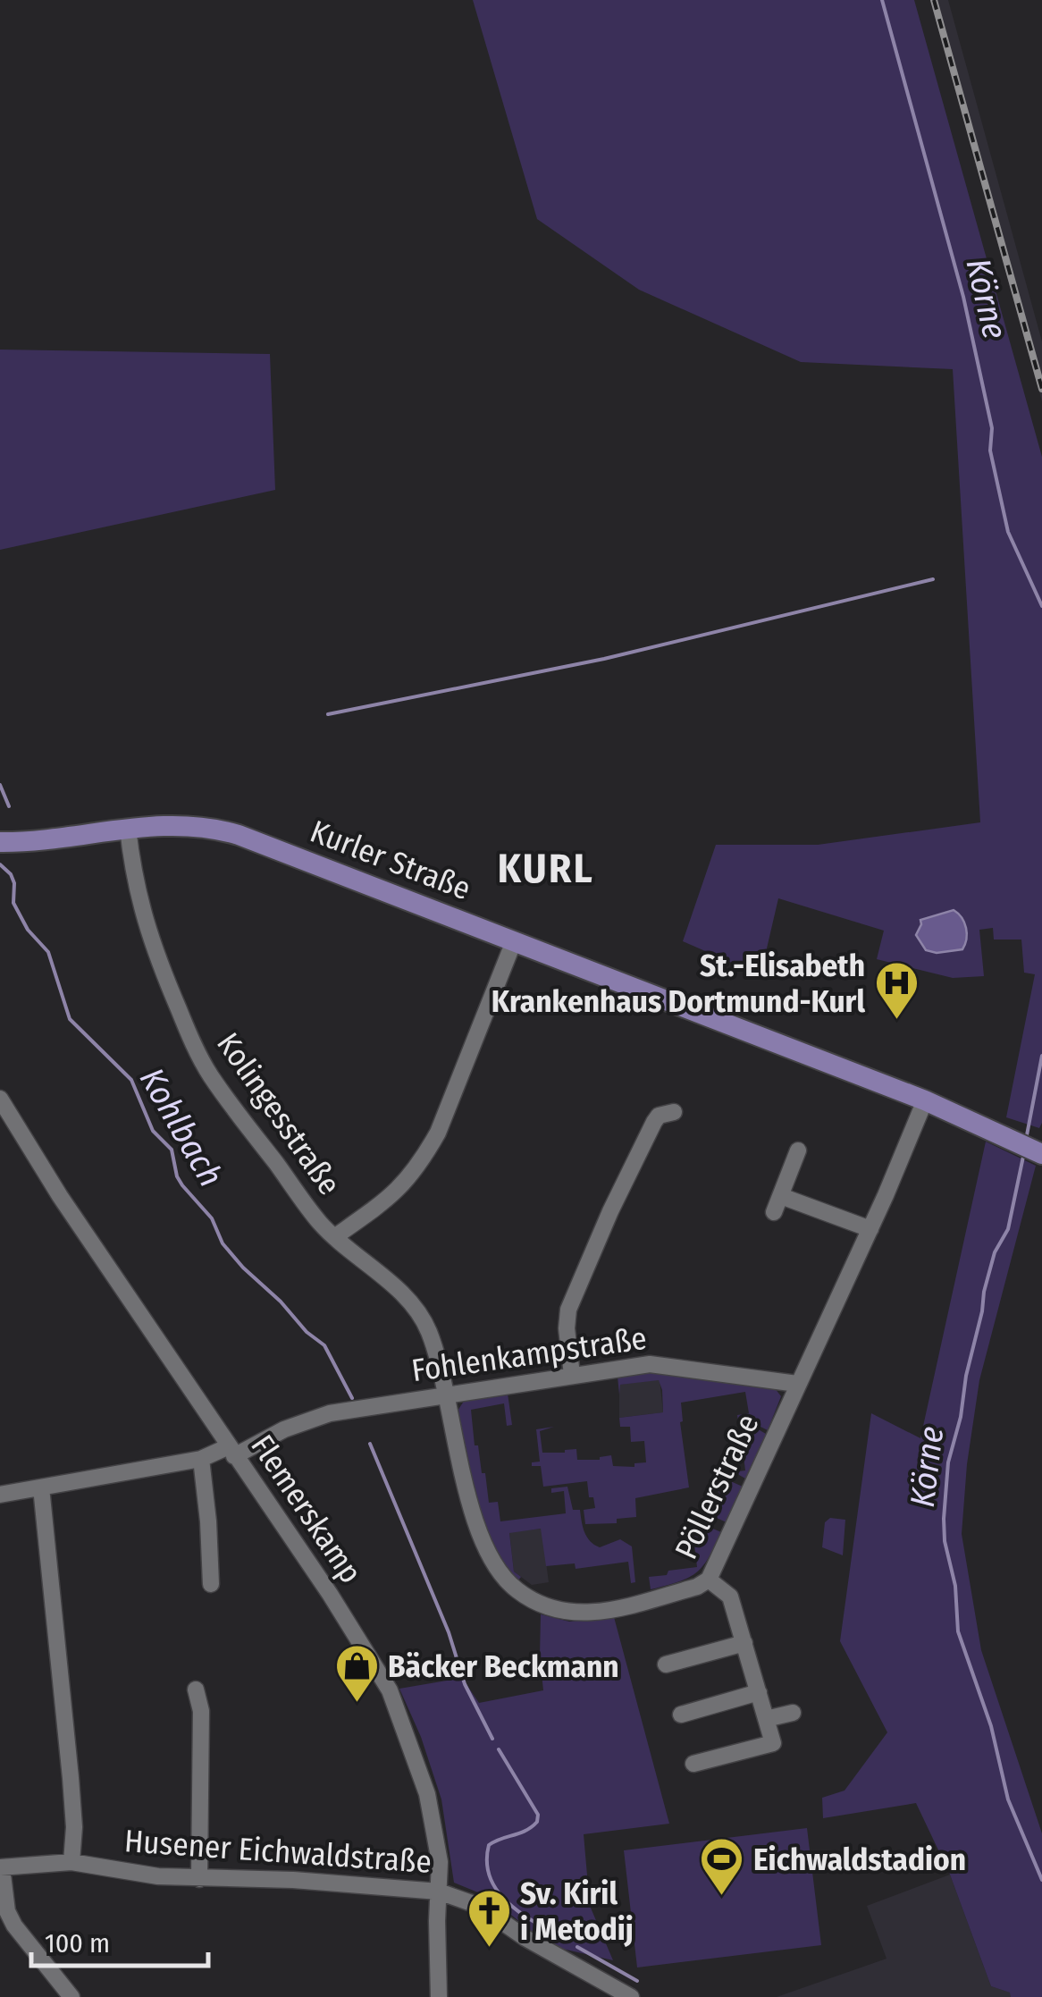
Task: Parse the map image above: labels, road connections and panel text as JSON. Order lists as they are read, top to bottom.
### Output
{
  "streets": {
    "main road": ["Kurler Straße"],
    "street": [
      "Kolingesstraße",
      "Fohlenkampstraße",
      "Pöllerstraße",
      "Flemerskamp",
      "Husener Eichwaldstraße"
    ]
  },
  "crossings": [
    ["Kurler Straße", "Kolingesstraße"],
    ["Kolingesstraße", "Fohlenkampstraße"],
    ["Kolingesstraße", "Pöllerstraße"],
    ["Fohlenkampstraße", "Pöllerstraße"],
    ["Fohlenkampstraße", "Flemerskamp"],
    ["Flemerskamp", "Husener Eichwaldstraße"]
  ],
  "districts": ["KURL"],
  "water": ["Körne", "Kohlbach"],
  "places": {
    "hospital": ["St.-Elisabeth Krankenhaus Dortmund-Kurl"],
    "shop": ["Bäcker Beckmann"],
    "sports": ["Eichwaldstadion"],
    "church": ["Sv. Kiril i Metodij"]
  },
  "scale_bar": "100 m"
}
